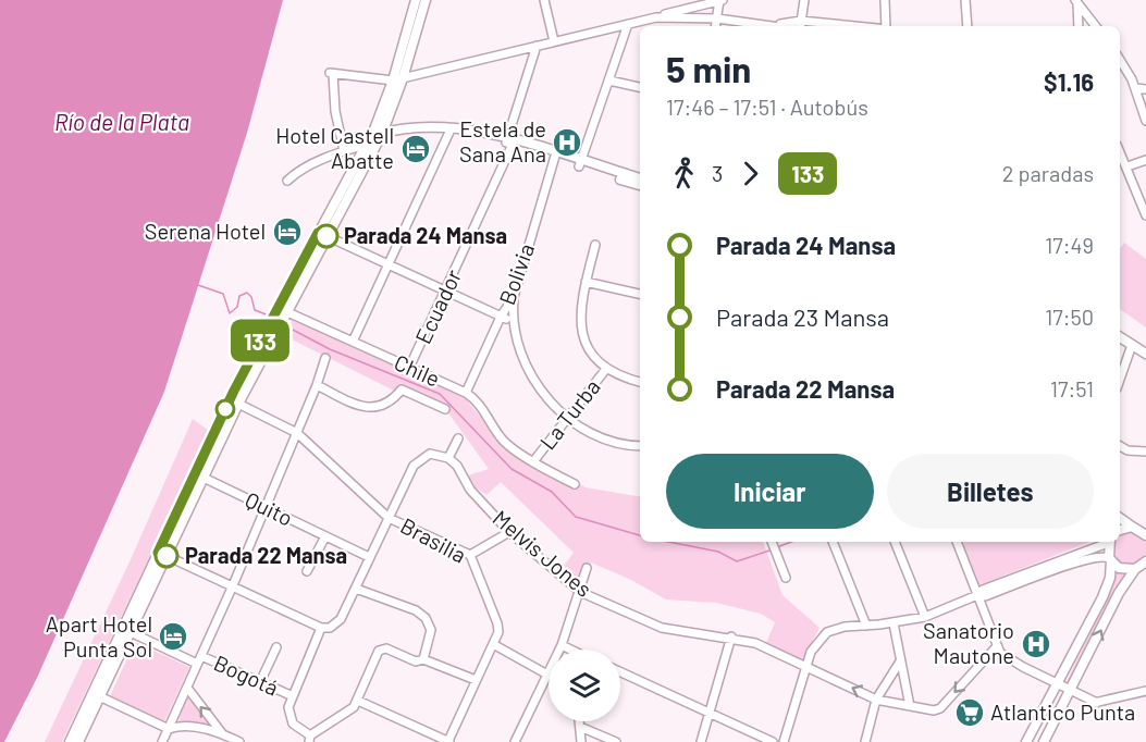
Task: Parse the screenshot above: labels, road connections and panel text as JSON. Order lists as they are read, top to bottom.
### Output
{
  "streets": {
    "street": [
      "Bolivia",
      "Ecuador",
      "Chile",
      "La Turba",
      "Quito",
      "Brasilia",
      "Melvis Jones",
      "Bogotá"
    ]
  },
  "crossings": [
    ["Bolivia", "Chile"],
    ["Ecuador", "Chile"],
    ["Chile", "La Turba"]
  ],
  "water": ["Río de la Plata"],
  "places": {
    "hospital": ["Estela de Sana Ana", "Sanatorio Mautone"],
    "hotel": ["Hotel Castell Abatte", "Serena Hotel", "Apart Hotel Punta Sol"],
    "other": ["Parada 24 Mansa", "Parada 22 Mansa"],
    "supermarket": ["Atlantico Punta"]
  },
  "lines": ["bus line 133"],
  "page": {
    "on_map": "133",
    "heading": ["5 min", "17:46 – 17:51 · Autobús", "$1.16"],
    "legs": ["3", "133", "2 paradas"],
    "list": [
      {
        "name": "Parada 24 Mansa",
        "value": "17:49"
      },
      {
        "name": "Parada 23 Mansa",
        "value": "17:50"
      },
      {
        "name": "Parada 22 Mansa",
        "value": "17:51"
      }
    ],
    "buttons": ["Iniciar", "Billetes"]
  }
}
